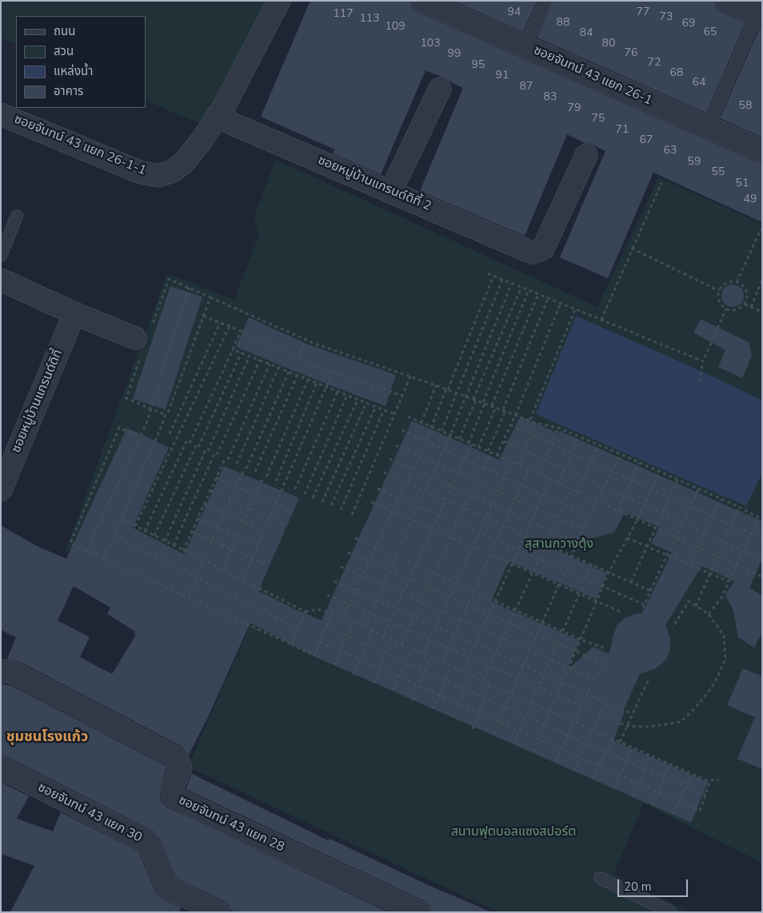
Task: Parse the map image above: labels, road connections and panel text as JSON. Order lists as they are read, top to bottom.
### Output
{
  "streets": {
    "street": [
      "ซอยจันทน์ 43 แยก 26-1",
      "ซอยจันทน์ 43 แยก 26-1-1",
      "ซอยหมู่บ้านแกรนด์ดิที้ 2",
      "ซอยหมู่บ้านแกรนด์ดิที้",
      "ซอยจันทน์ 43 แยก 30",
      "ซอยจันทน์ 43 แยก 28"
    ]
  },
  "crossings": [
    ["ซอยจันทน์ 43 แยก 26-1-1", "ซอยหมู่บ้านแกรนด์ดิที้ 2"]
  ],
  "districts": ["ชุมชนโรงแก้ว"],
  "parks": ["สุสานกวางตุ้ง", "สนามฟุตบอลแซงสปอร์ต"],
  "house_numbers": [
    "94",
    "77",
    "117",
    "73",
    "113",
    "88",
    "69",
    "109",
    "65",
    "84",
    "103",
    "80",
    "76",
    "99",
    "72",
    "95",
    "68",
    "91",
    "64",
    "87",
    "83",
    "58",
    "79",
    "75",
    "71",
    "67",
    "63",
    "59",
    "55",
    "51",
    "49"
  ],
  "legend": [
    "ถนน",
    "สวน",
    "แหล่งน้ำ",
    "อาคาร"
  ],
  "scale_bar": "20 m"
}
